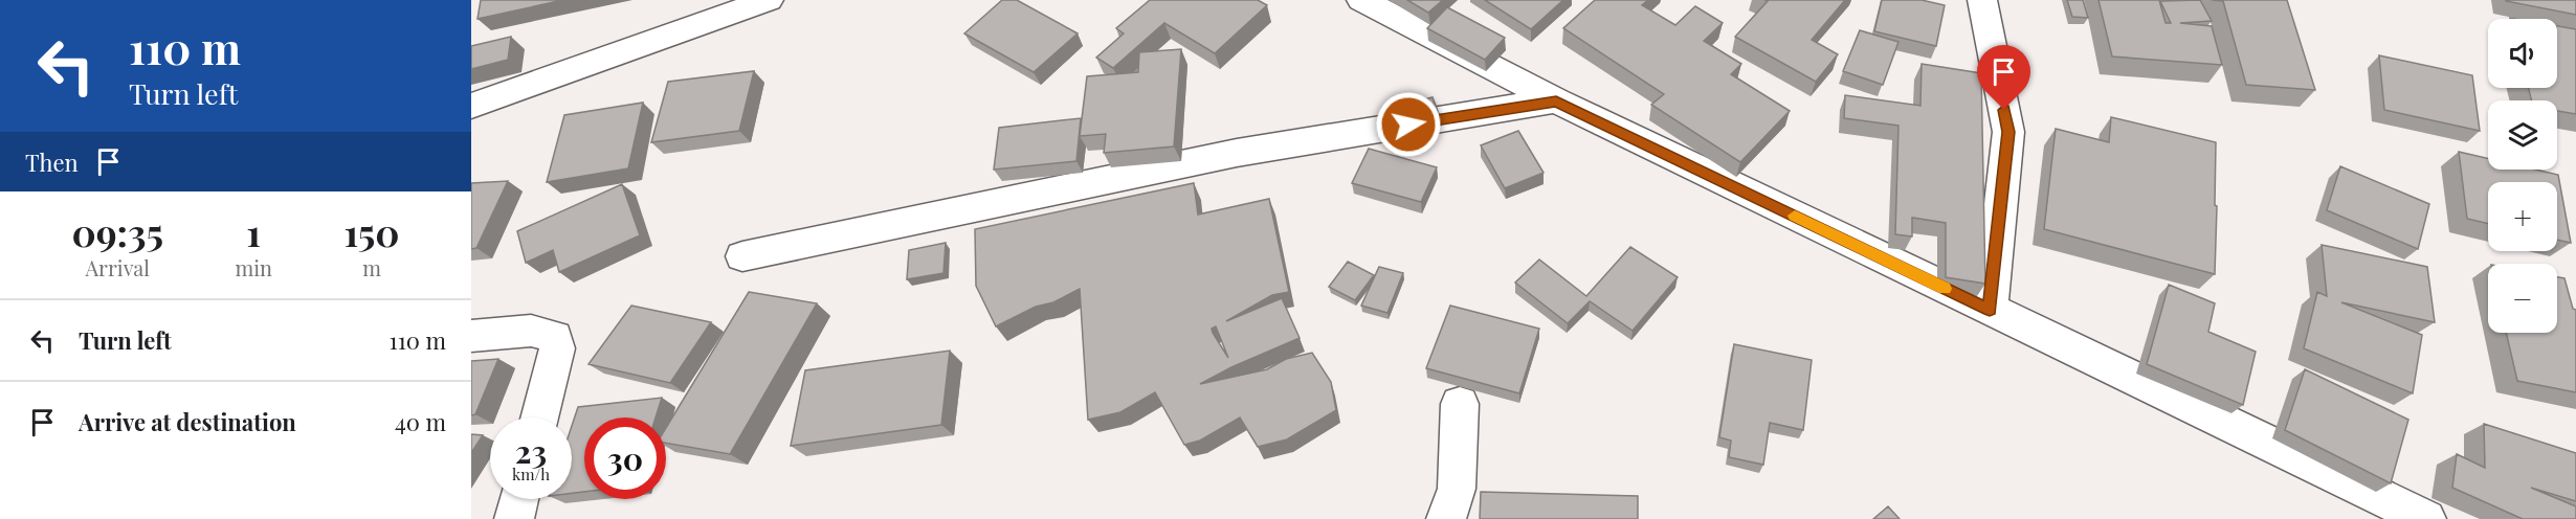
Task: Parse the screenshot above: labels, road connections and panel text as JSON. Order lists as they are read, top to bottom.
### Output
{
  "page": {
    "turn": ["110 m", "Turn left"],
    "map_buttons": ["+", "−"],
    "then": "Then",
    "eta": [
      "09:35",
      "Arrival",
      "1",
      "min",
      "150",
      "m"
    ],
    "list": [
      {
        "name": "Turn left",
        "value": "110 m"
      },
      {
        "name": "Arrive at destination",
        "value": "40 m"
      }
    ],
    "speed": "23 km/h",
    "limit": "30"
  }
}
